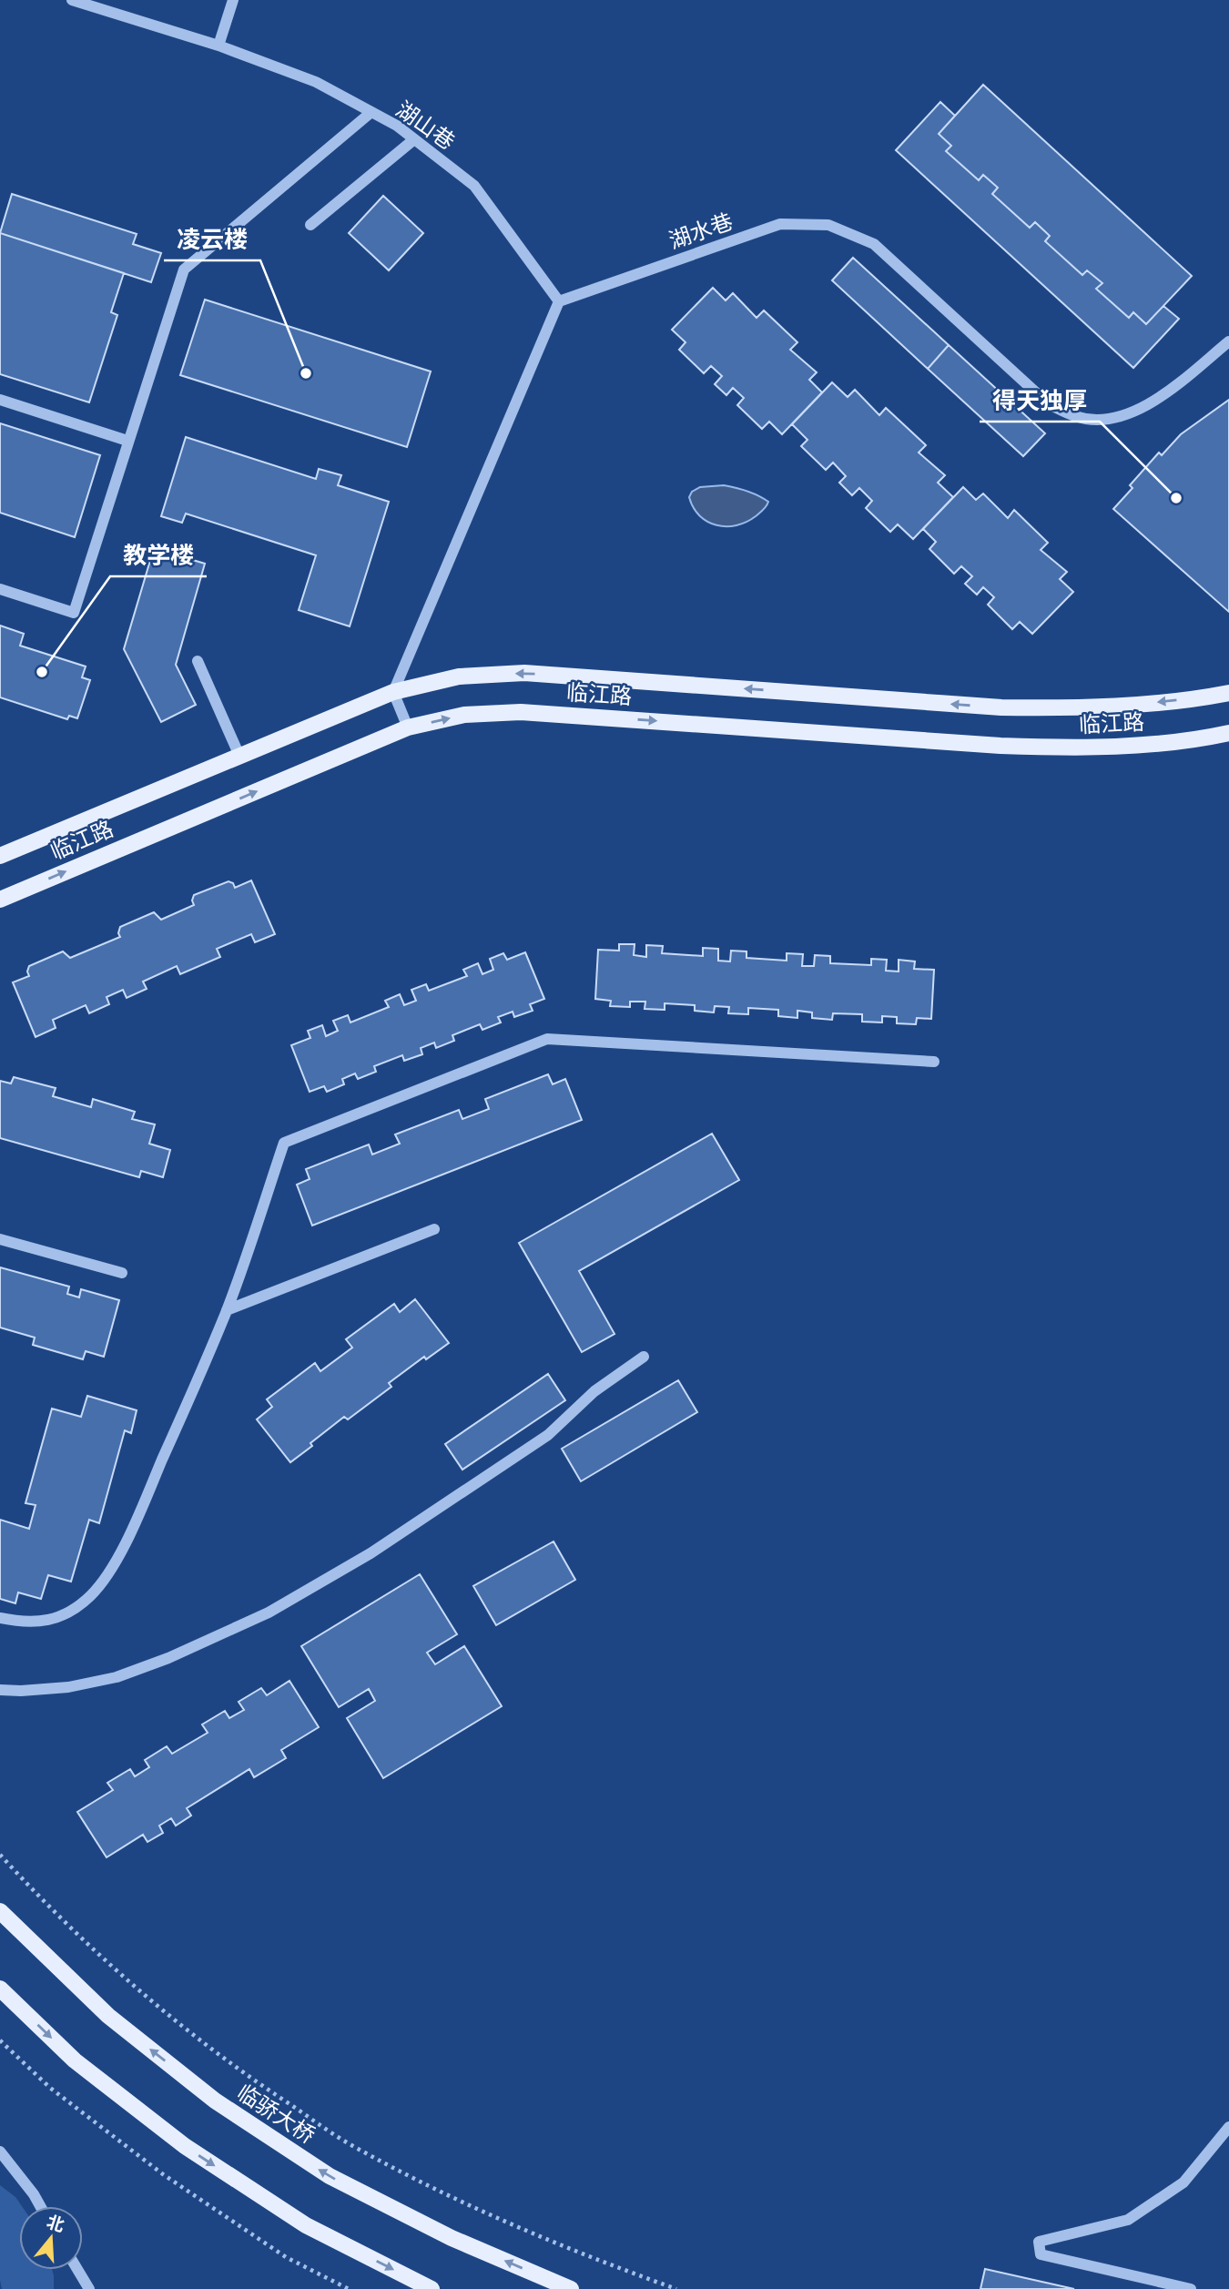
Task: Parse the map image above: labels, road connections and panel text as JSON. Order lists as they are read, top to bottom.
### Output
{
  "streets": {
    "main road": ["临江路", "临骄大桥"],
    "street": ["湖山巷", "湖水巷"]
  },
  "crossings": [
    ["湖山巷", "湖水巷"]
  ],
  "places": ["凌云楼", "得天独厚", "教学楼"],
  "north": "top"
}
